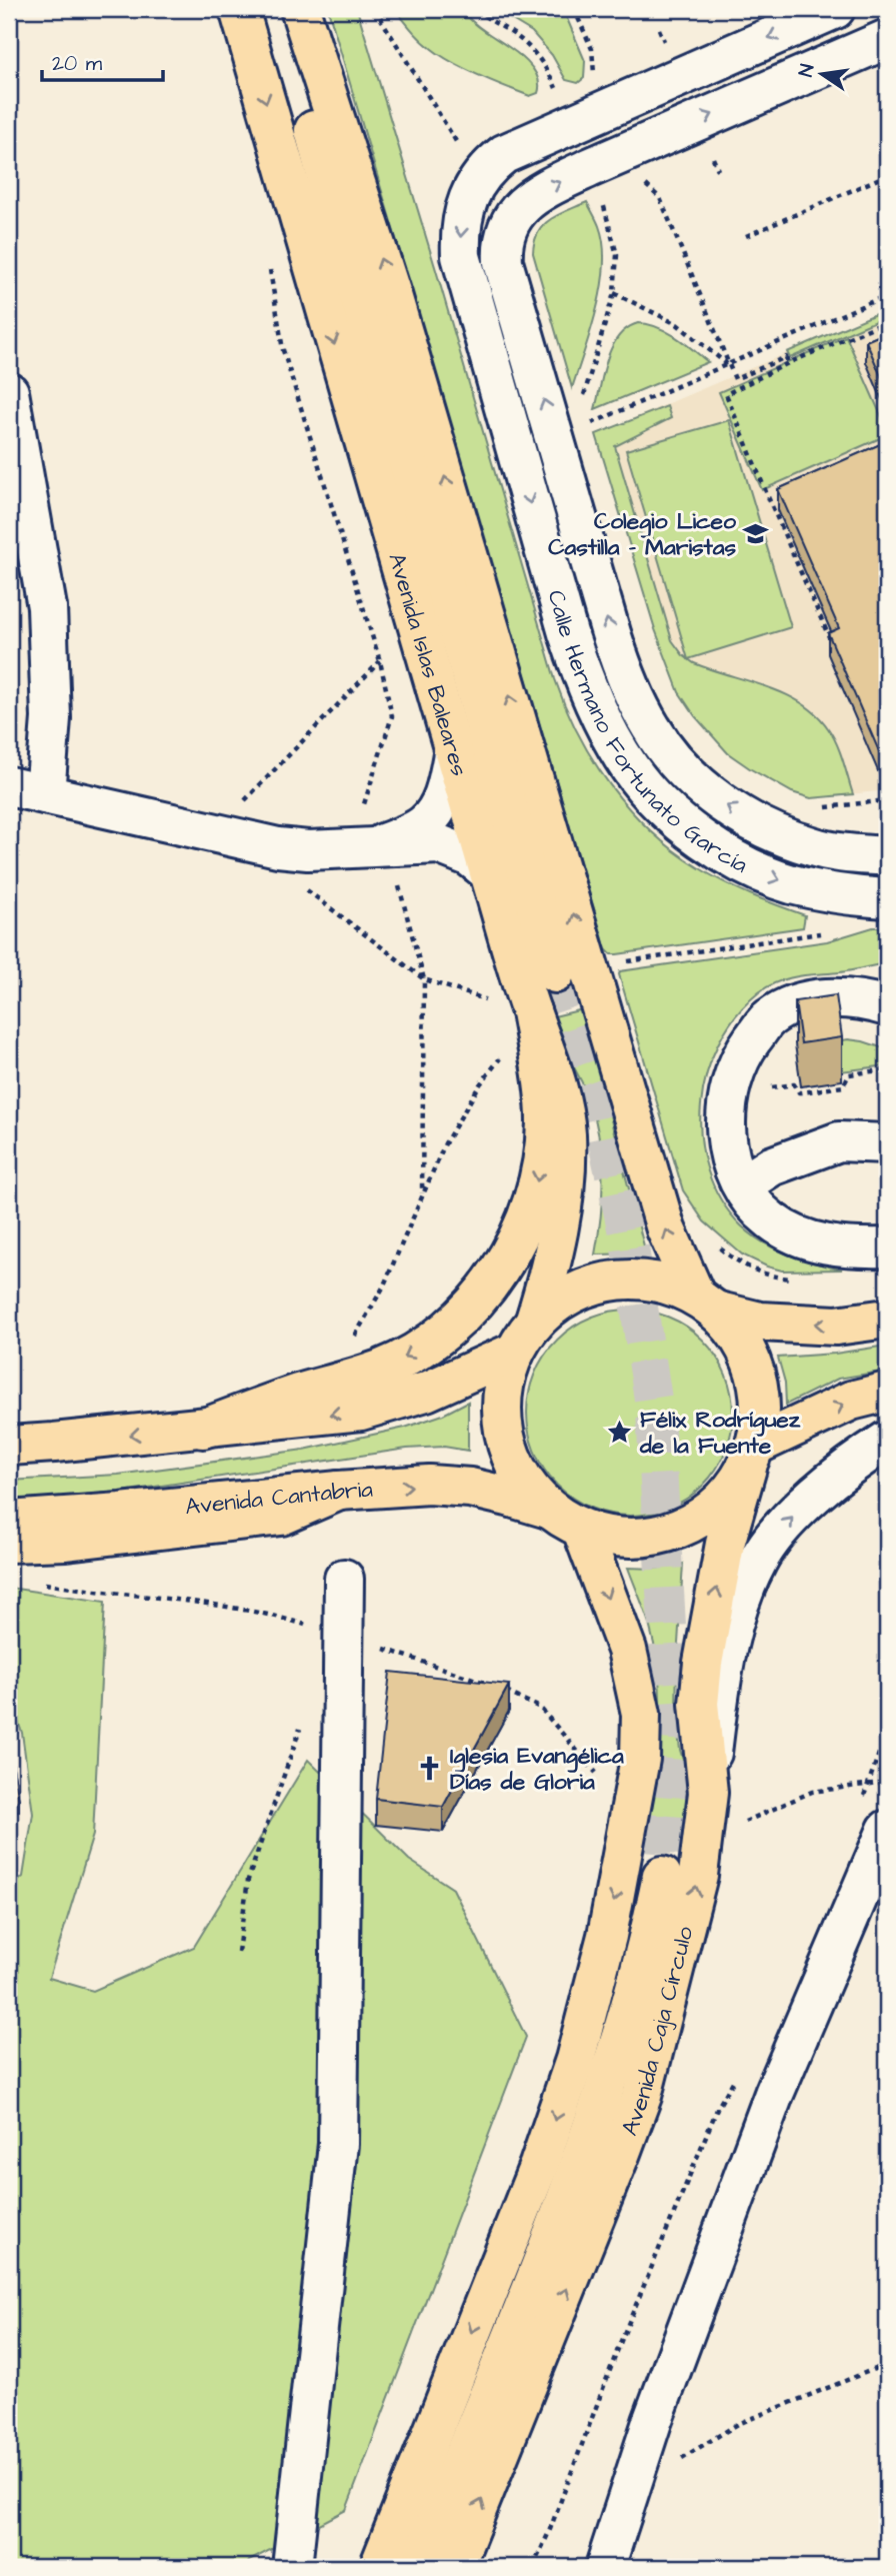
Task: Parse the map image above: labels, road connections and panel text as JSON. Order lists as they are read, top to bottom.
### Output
{
  "streets": {
    "main road": ["Avenida Islas Baleares", "Avenida Cantabria", "Avenida Caja Círculo"],
    "street": ["Calle Hermano Fortunato García"]
  },
  "crossings": [
    ["Avenida Islas Baleares", "Avenida Cantabria"]
  ],
  "places": {
    "school or university": ["Colegio Liceo Castilla - Maristas"],
    "place": ["Félix Rodríguez de la Fuente"],
    "church": ["Iglesia Evangélica Días de Gloria"]
  },
  "scale_bar": "20 m",
  "north": "left"
}
